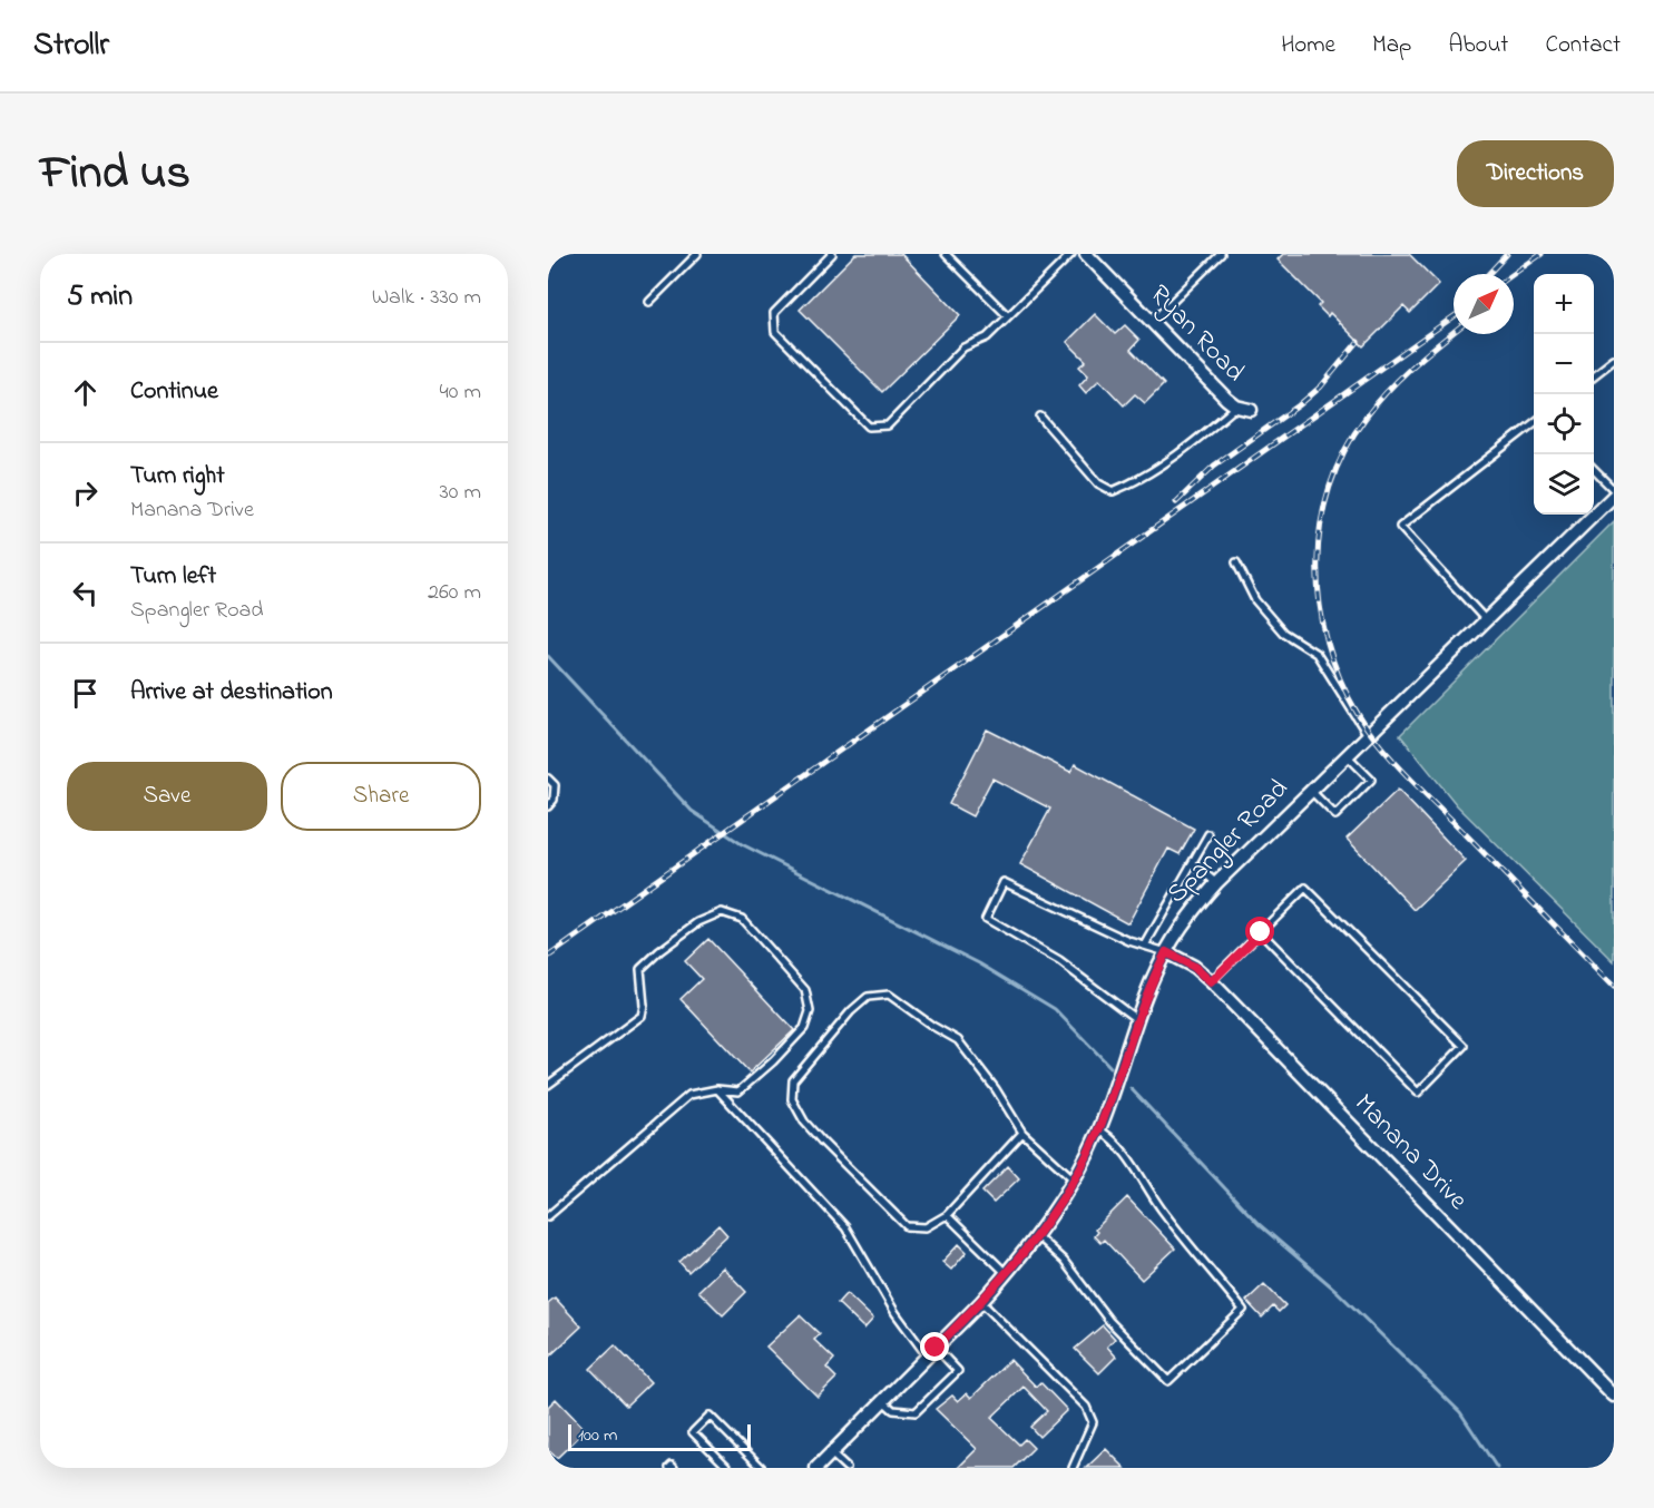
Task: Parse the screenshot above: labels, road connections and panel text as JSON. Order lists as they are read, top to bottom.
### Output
{
  "streets": {
    "street": ["Ryan Road", "Spangler Road", "Manana Drive"]
  },
  "crossings": [
    ["Spangler Road", "Manana Drive"]
  ],
  "scale_bar": "100 m",
  "north": "top right",
  "page": {
    "header": "Strollr",
    "nav": [
      "Home",
      "Map",
      "About",
      "Contact"
    ],
    "title": "Find us",
    "buttons": [
      "Directions",
      ["Save", "Share"]
    ],
    "heading": ["5 min", "Walk · 330 m"],
    "map_buttons": ["+", "−"],
    "list": [
      ["Continue", "40 m"],
      ["Turn right", "Manana Drive", "30 m"],
      ["Turn left", "Spangler Road", "260 m"],
      "Arrive at destination"
    ],
    "scale": "100 m"
  }
}
